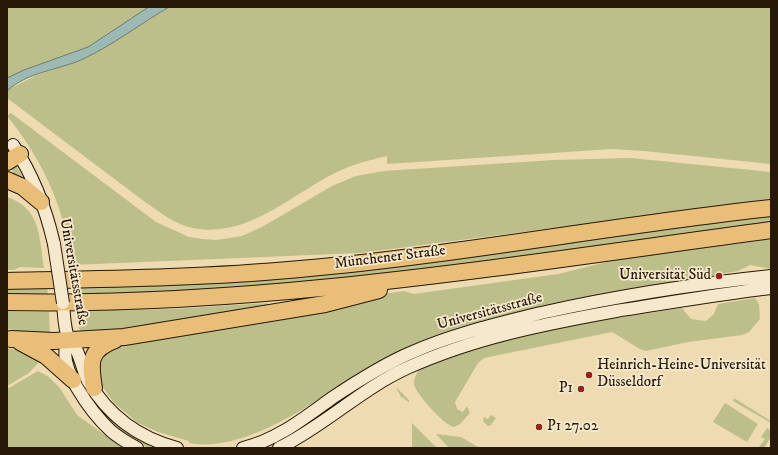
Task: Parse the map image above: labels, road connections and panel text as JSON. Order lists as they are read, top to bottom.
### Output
{
  "streets": {
    "highway": ["Münchener Straße"],
    "street": ["Universitätsstraße"]
  },
  "places": [
    "Universität Süd",
    "Heinrich-Heine-Universität Düsseldorf",
    "P1",
    "P1 27.02"
  ]
}
